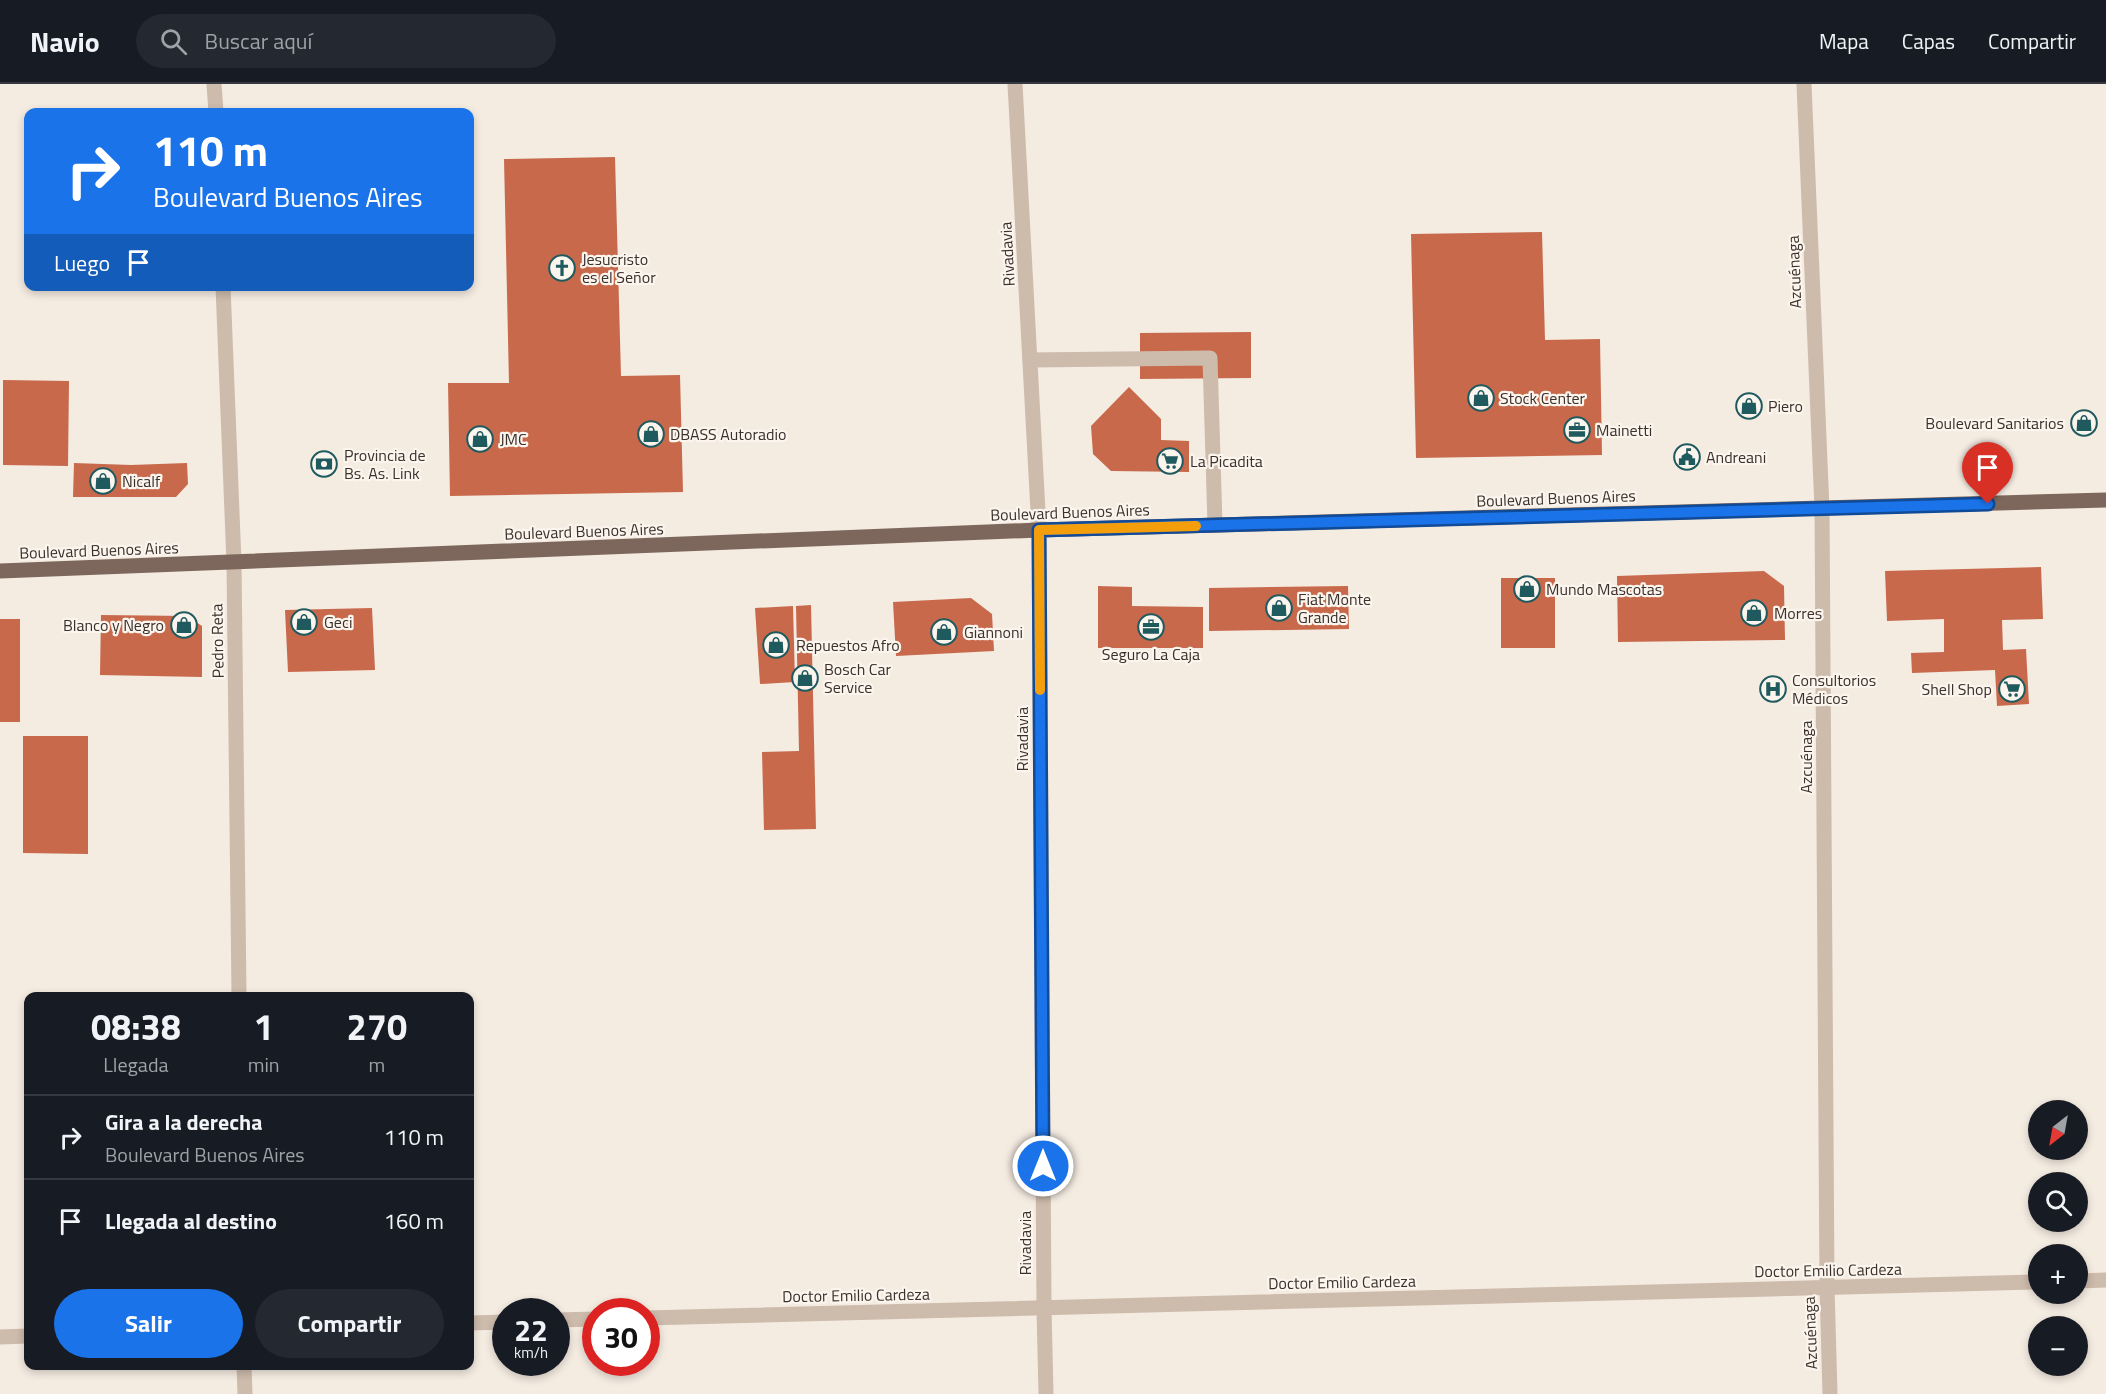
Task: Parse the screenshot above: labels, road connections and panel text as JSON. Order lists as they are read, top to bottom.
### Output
{
  "streets": {
    "main road": ["Boulevard Buenos Aires"],
    "street": [
      "Rivadavia",
      "Azcuénaga",
      "Pedro Reta",
      "Doctor Emilio Cardeza"
    ]
  },
  "crossings": [
    ["Rivadavia", "Boulevard Buenos Aires"],
    ["Rivadavia", "Doctor Emilio Cardeza"],
    ["Azcuénaga", "Boulevard Buenos Aires"],
    ["Azcuénaga", "Doctor Emilio Cardeza"],
    ["Boulevard Buenos Aires", "Pedro Reta"]
  ],
  "places": {
    "church": ["Jesucristo es el Señor"],
    "shop": [
      "Stock Center",
      "Piero",
      "Boulevard Sanitarios",
      "DBASS Autoradio",
      "JMC",
      "Nicalf",
      "Mundo Mascotas",
      "Fiat Monte Grande",
      "Morres",
      "Geci",
      "Blanco y Negro",
      "Giannoni",
      "Repuestos Afro",
      "Bosch Car Service"
    ],
    "office": ["Mainetti", "Seguro La Caja"],
    "public building": ["Andreani"],
    "supermarket": ["La Picadita", "Shell Shop"],
    "bank": ["Provincia de Bs. As. Link"],
    "hospital": ["Consultorios Médicos"]
  },
  "north": "bottom left",
  "page": {
    "header": "Navio",
    "search": "Buscar aquí",
    "nav": ["Mapa", "Capas", "Compartir"],
    "turn": ["110 m", "Boulevard Buenos Aires"],
    "then": "Luego",
    "eta": [
      "08:38",
      "Llegada",
      "1",
      "min",
      "270",
      "m"
    ],
    "list": [
      {
        "name": "Gira a la derecha",
        "note": "Boulevard Buenos Aires",
        "value": "110 m"
      },
      {
        "name": "Llegada al destino",
        "value": "160 m"
      }
    ],
    "map_buttons": ["+", "−"],
    "buttons": ["Salir", "Compartir"],
    "speed": "22 km/h",
    "limit": "30"
  }
}
